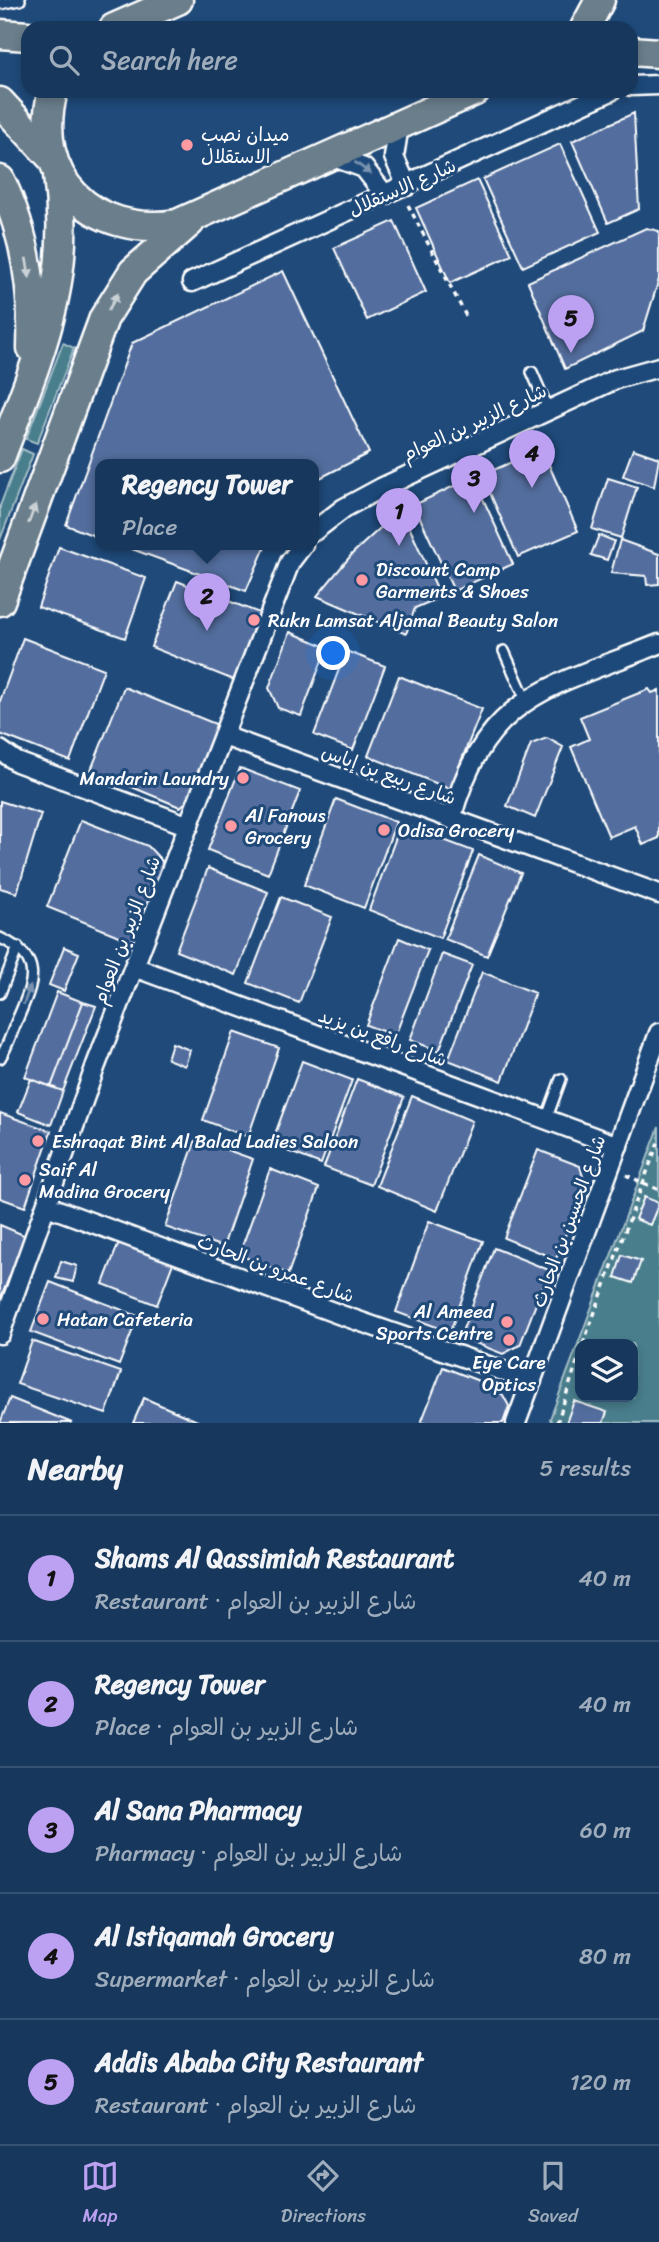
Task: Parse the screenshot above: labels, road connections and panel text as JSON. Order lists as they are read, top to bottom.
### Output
{
  "streets": {
    "street": [
      "شارع الاستقلال",
      "شارع الزبير بن العوام",
      "شارع ربيع بن إياس",
      "شارع رافع بن يزيد",
      "شارع الحسين بن الحارث",
      "شارع عمرو بن الحارث"
    ]
  },
  "crossings": [
    ["شارع الزبير بن العوام", "شارع ربيع بن إياس"],
    ["شارع الزبير بن العوام", "شارع رافع بن يزيد"],
    ["شارع الزبير بن العوام", "شارع عمرو بن الحارث"],
    ["شارع رافع بن يزيد", "شارع الحسين بن الحارث"],
    ["شارع الحسين بن الحارث", "شارع عمرو بن الحارث"]
  ],
  "places": [
    "ميدان نصب الاستقلال",
    "Discount Camp Garments & Shoes",
    "Rukn Lamsat Aljamal Beauty Salon",
    "Mandarin Laundry",
    "Al Fanous Grocery",
    "Odisa Grocery",
    "Eshraqat Bint Al Balad Ladies Saloon",
    "Saif Al Madina Grocery",
    "Hatan Cafeteria",
    "Al Ameed Sports Centre",
    "Eye Care Optics"
  ],
  "page": {
    "search": "Search here",
    "pins": [
      "5",
      "4",
      "3",
      "1",
      "2"
    ],
    "popup": ["Regency Tower", "Place"],
    "heading": ["Nearby", "5 results"],
    "list": [
      {
        "mark": "1",
        "name": "Shams Al Qassimiah Restaurant",
        "note": "Restaurant · شارع الزبير بن العوام",
        "value": "40 m"
      },
      {
        "mark": "2",
        "name": "Regency Tower",
        "note": "Place · شارع الزبير بن العوام",
        "value": "40 m"
      },
      {
        "mark": "3",
        "name": "Al Sana Pharmacy",
        "note": "Pharmacy · شارع الزبير بن العوام",
        "value": "60 m"
      },
      {
        "mark": "4",
        "name": "Al Istiqamah Grocery",
        "note": "Supermarket · شارع الزبير بن العوام",
        "value": "80 m"
      },
      {
        "mark": "5",
        "name": "Addis Ababa City Restaurant",
        "note": "Restaurant · شارع الزبير بن العوام",
        "value": "120 m"
      }
    ],
    "nav": ["Map", "Directions", "Saved"]
  }
}
